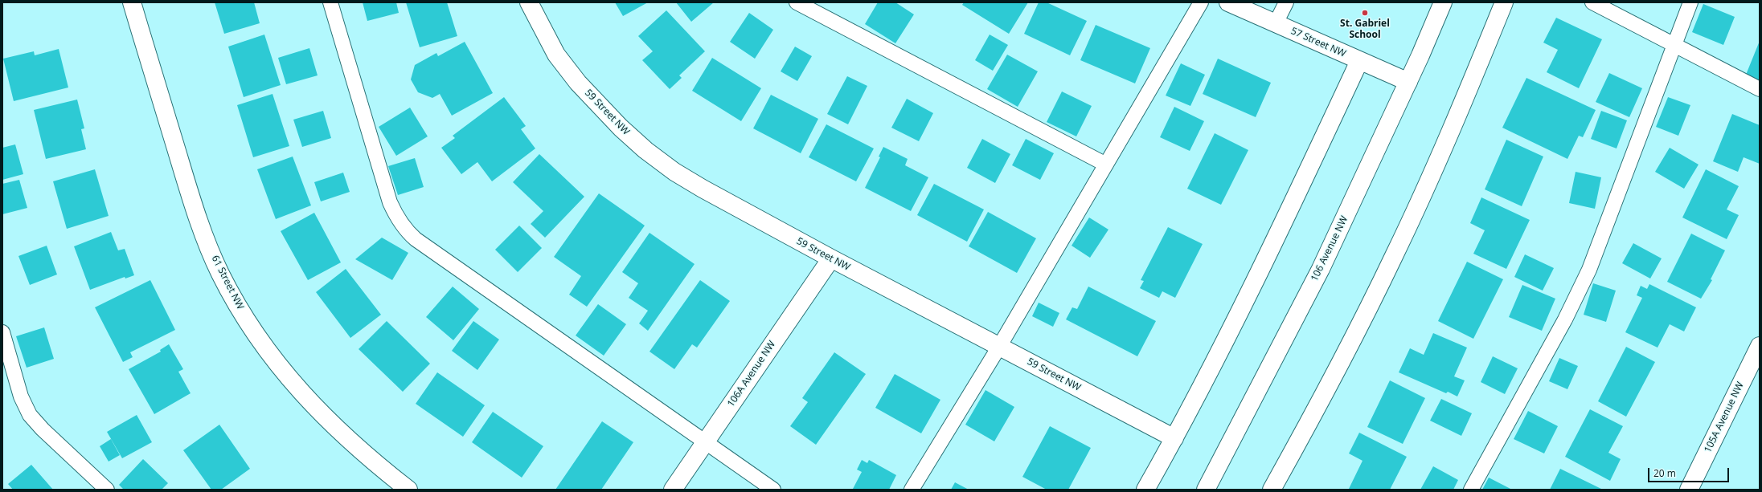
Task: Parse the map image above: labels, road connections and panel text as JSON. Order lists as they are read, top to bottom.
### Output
{
  "streets": {
    "street": [
      "57 Street NW",
      "59 Street NW",
      "106 Avenue NW",
      "61 Street NW",
      "106A Avenue NW",
      "105A Avenue NW"
    ]
  },
  "crossings": [
    ["57 Street NW", "106 Avenue NW"],
    ["59 Street NW", "106A Avenue NW"]
  ],
  "places": ["St. Gabriel School"],
  "scale_bar": "20 m"
}
